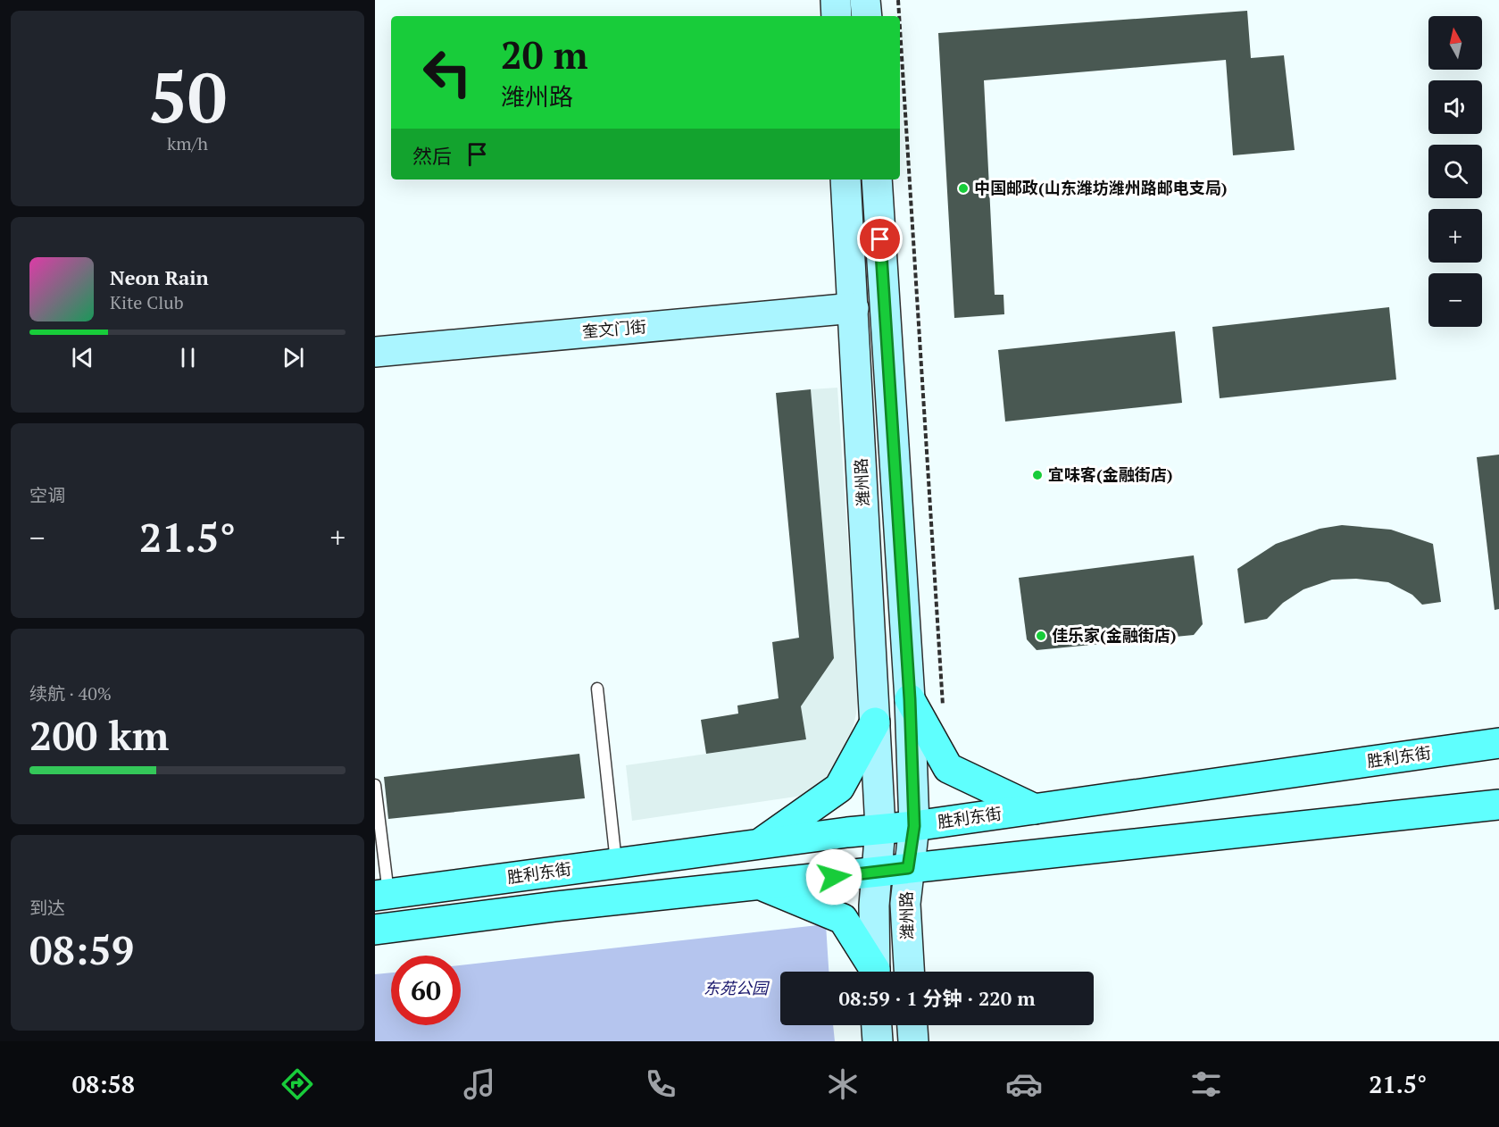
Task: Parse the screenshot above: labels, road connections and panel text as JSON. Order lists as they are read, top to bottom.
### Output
{
  "streets": {
    "main road": ["奎文门街", "潍州路", "胜利东街"]
  },
  "crossings": [
    ["奎文门街", "潍州路"],
    ["潍州路", "胜利东街"]
  ],
  "parks": ["东苑公园"],
  "places": ["中国邮政(山东潍坊潍州路邮电支局)", "宜味客(金融街店)", "佳乐家(金融街店)"],
  "north": "top",
  "page": {
    "tile": [
      ["50", "km/h"],
      "空调",
      ["续航 · 40%", "200 km"],
      ["到达", "08:59"]
    ],
    "map_buttons": ["+", "−"],
    "turn": ["20 m", "潍州路"],
    "then": "然后",
    "song": ["Neon Rain", "Kite Club"],
    "heat": ["−", "21.5°", "+"],
    "limit": "60",
    "trip": "08:59 · 1 分钟 · 220 m",
    "tabs": ["08:58", "21.5°"]
  }
}
